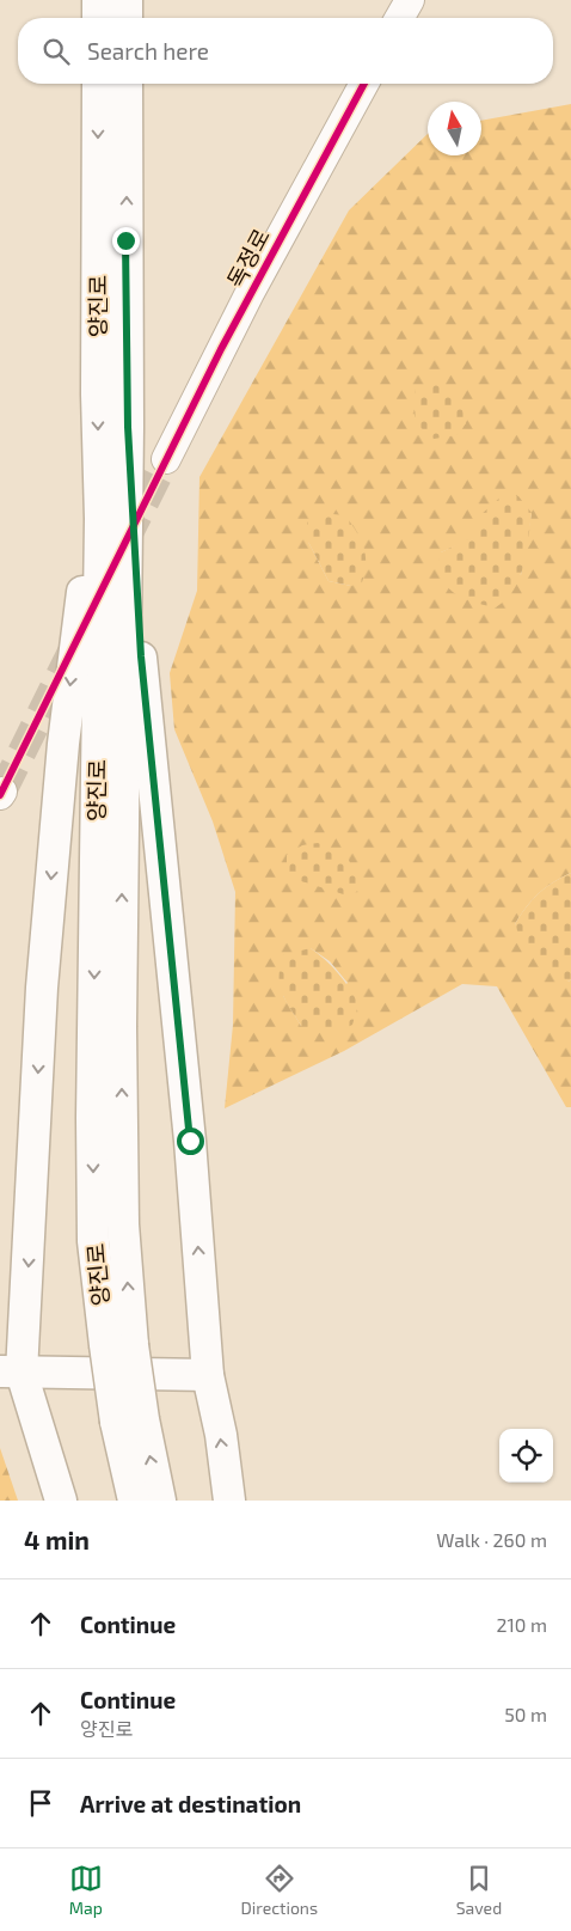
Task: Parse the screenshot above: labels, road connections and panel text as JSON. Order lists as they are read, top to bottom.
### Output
{
  "streets": {
    "main road": ["양진로"],
    "street": ["독정로"]
  },
  "north": "top",
  "page": {
    "search": "Search here",
    "heading": ["4 min", "Walk · 260 m"],
    "list": [
      ["Continue", "210 m"],
      ["Continue", "양진로", "50 m"],
      "Arrive at destination"
    ],
    "nav": ["Map", "Directions", "Saved"]
  }
}
